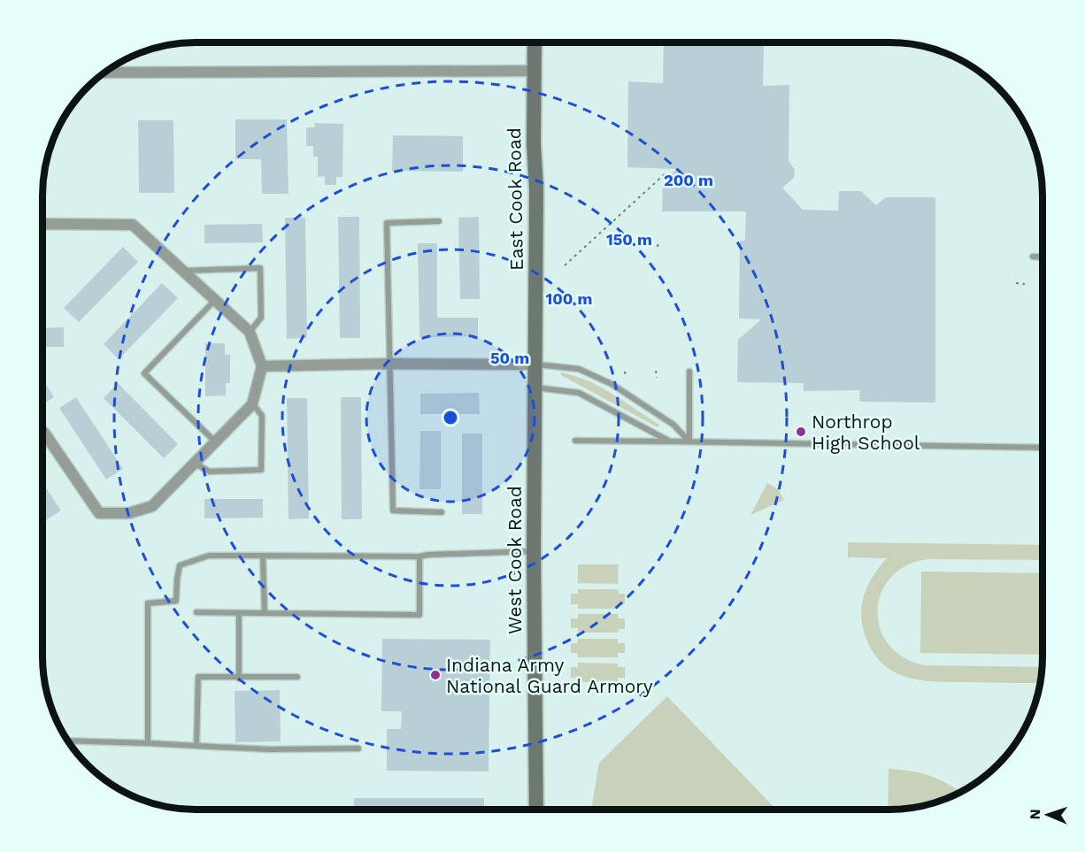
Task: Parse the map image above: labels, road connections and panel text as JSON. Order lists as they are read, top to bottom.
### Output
{
  "streets": {
    "main road": ["East Cook Road", "West Cook Road"]
  },
  "crossings": [
    ["East Cook Road", "West Cook Road"]
  ],
  "places": ["Northrop High School", "Indiana Army National Guard Armory"],
  "north": "left",
  "rings": [
    "200 m",
    "150 m",
    "100 m",
    "50 m"
  ]
}
